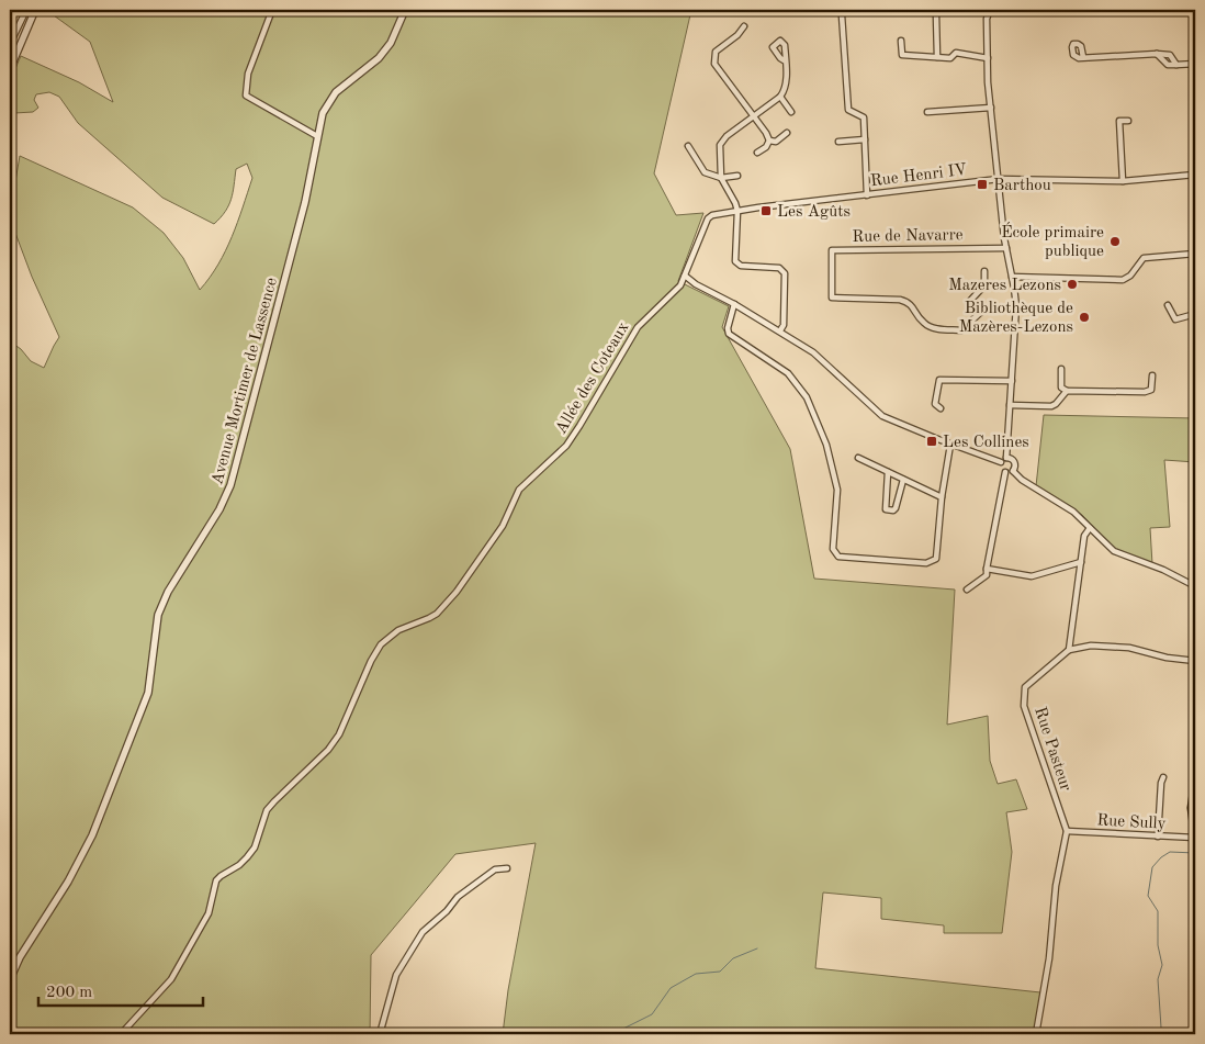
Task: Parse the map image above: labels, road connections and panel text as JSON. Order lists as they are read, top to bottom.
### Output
{
  "streets": {
    "street": [
      "Rue Henri IV",
      "Rue de Navarre",
      "Allée des Coteaux",
      "Avenue Mortimer de Lassence",
      "Rue Pasteur",
      "Rue Sully"
    ]
  },
  "crossings": [
    ["Rue Henri IV", "Allée des Coteaux"],
    ["Rue Pasteur", "Rue Sully"]
  ],
  "places": {
    "transit": ["Barthou", "Les Agûts", "Les Collines"],
    "other": ["École primaire publique", "Mazeres Lezons", "Bibliothèque de Mazères-Lezons"]
  },
  "scale_bar": "200 m"
}
